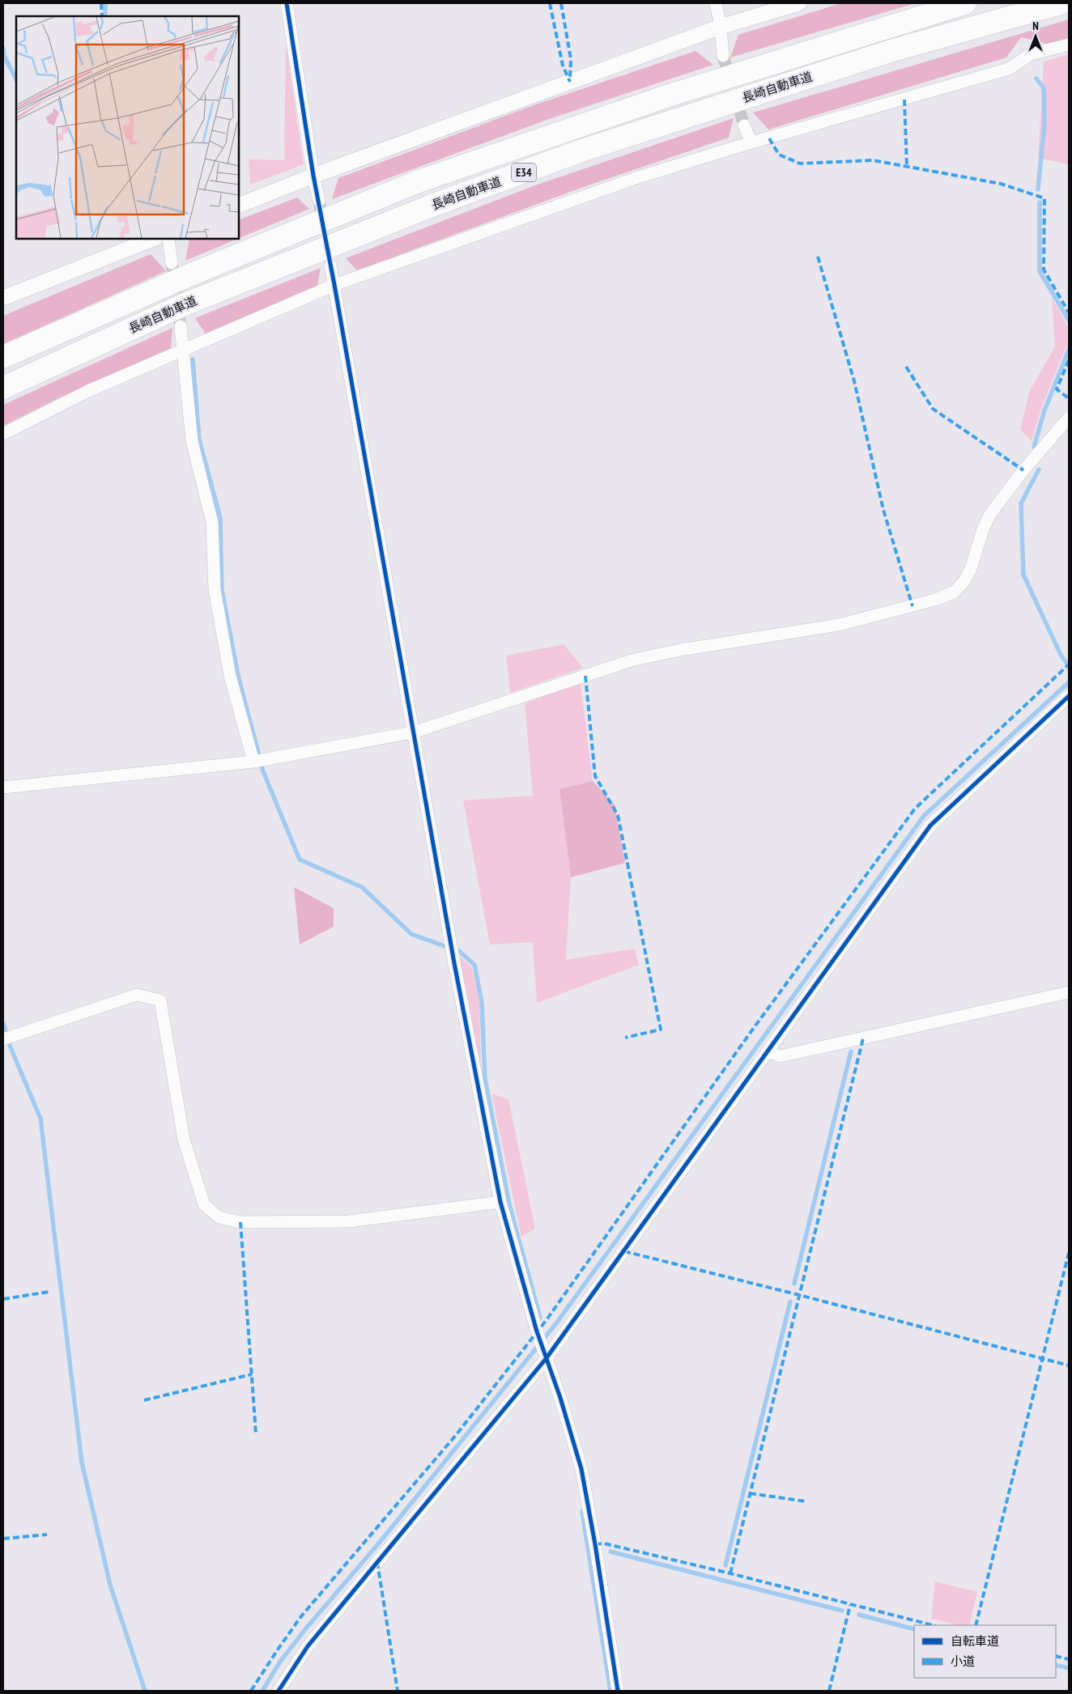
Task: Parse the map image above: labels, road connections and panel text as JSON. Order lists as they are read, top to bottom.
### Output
{
  "streets": {
    "highway": ["長崎自動車道", "E34"]
  },
  "legend": ["自転車道", "小道"],
  "north": "top"
}
